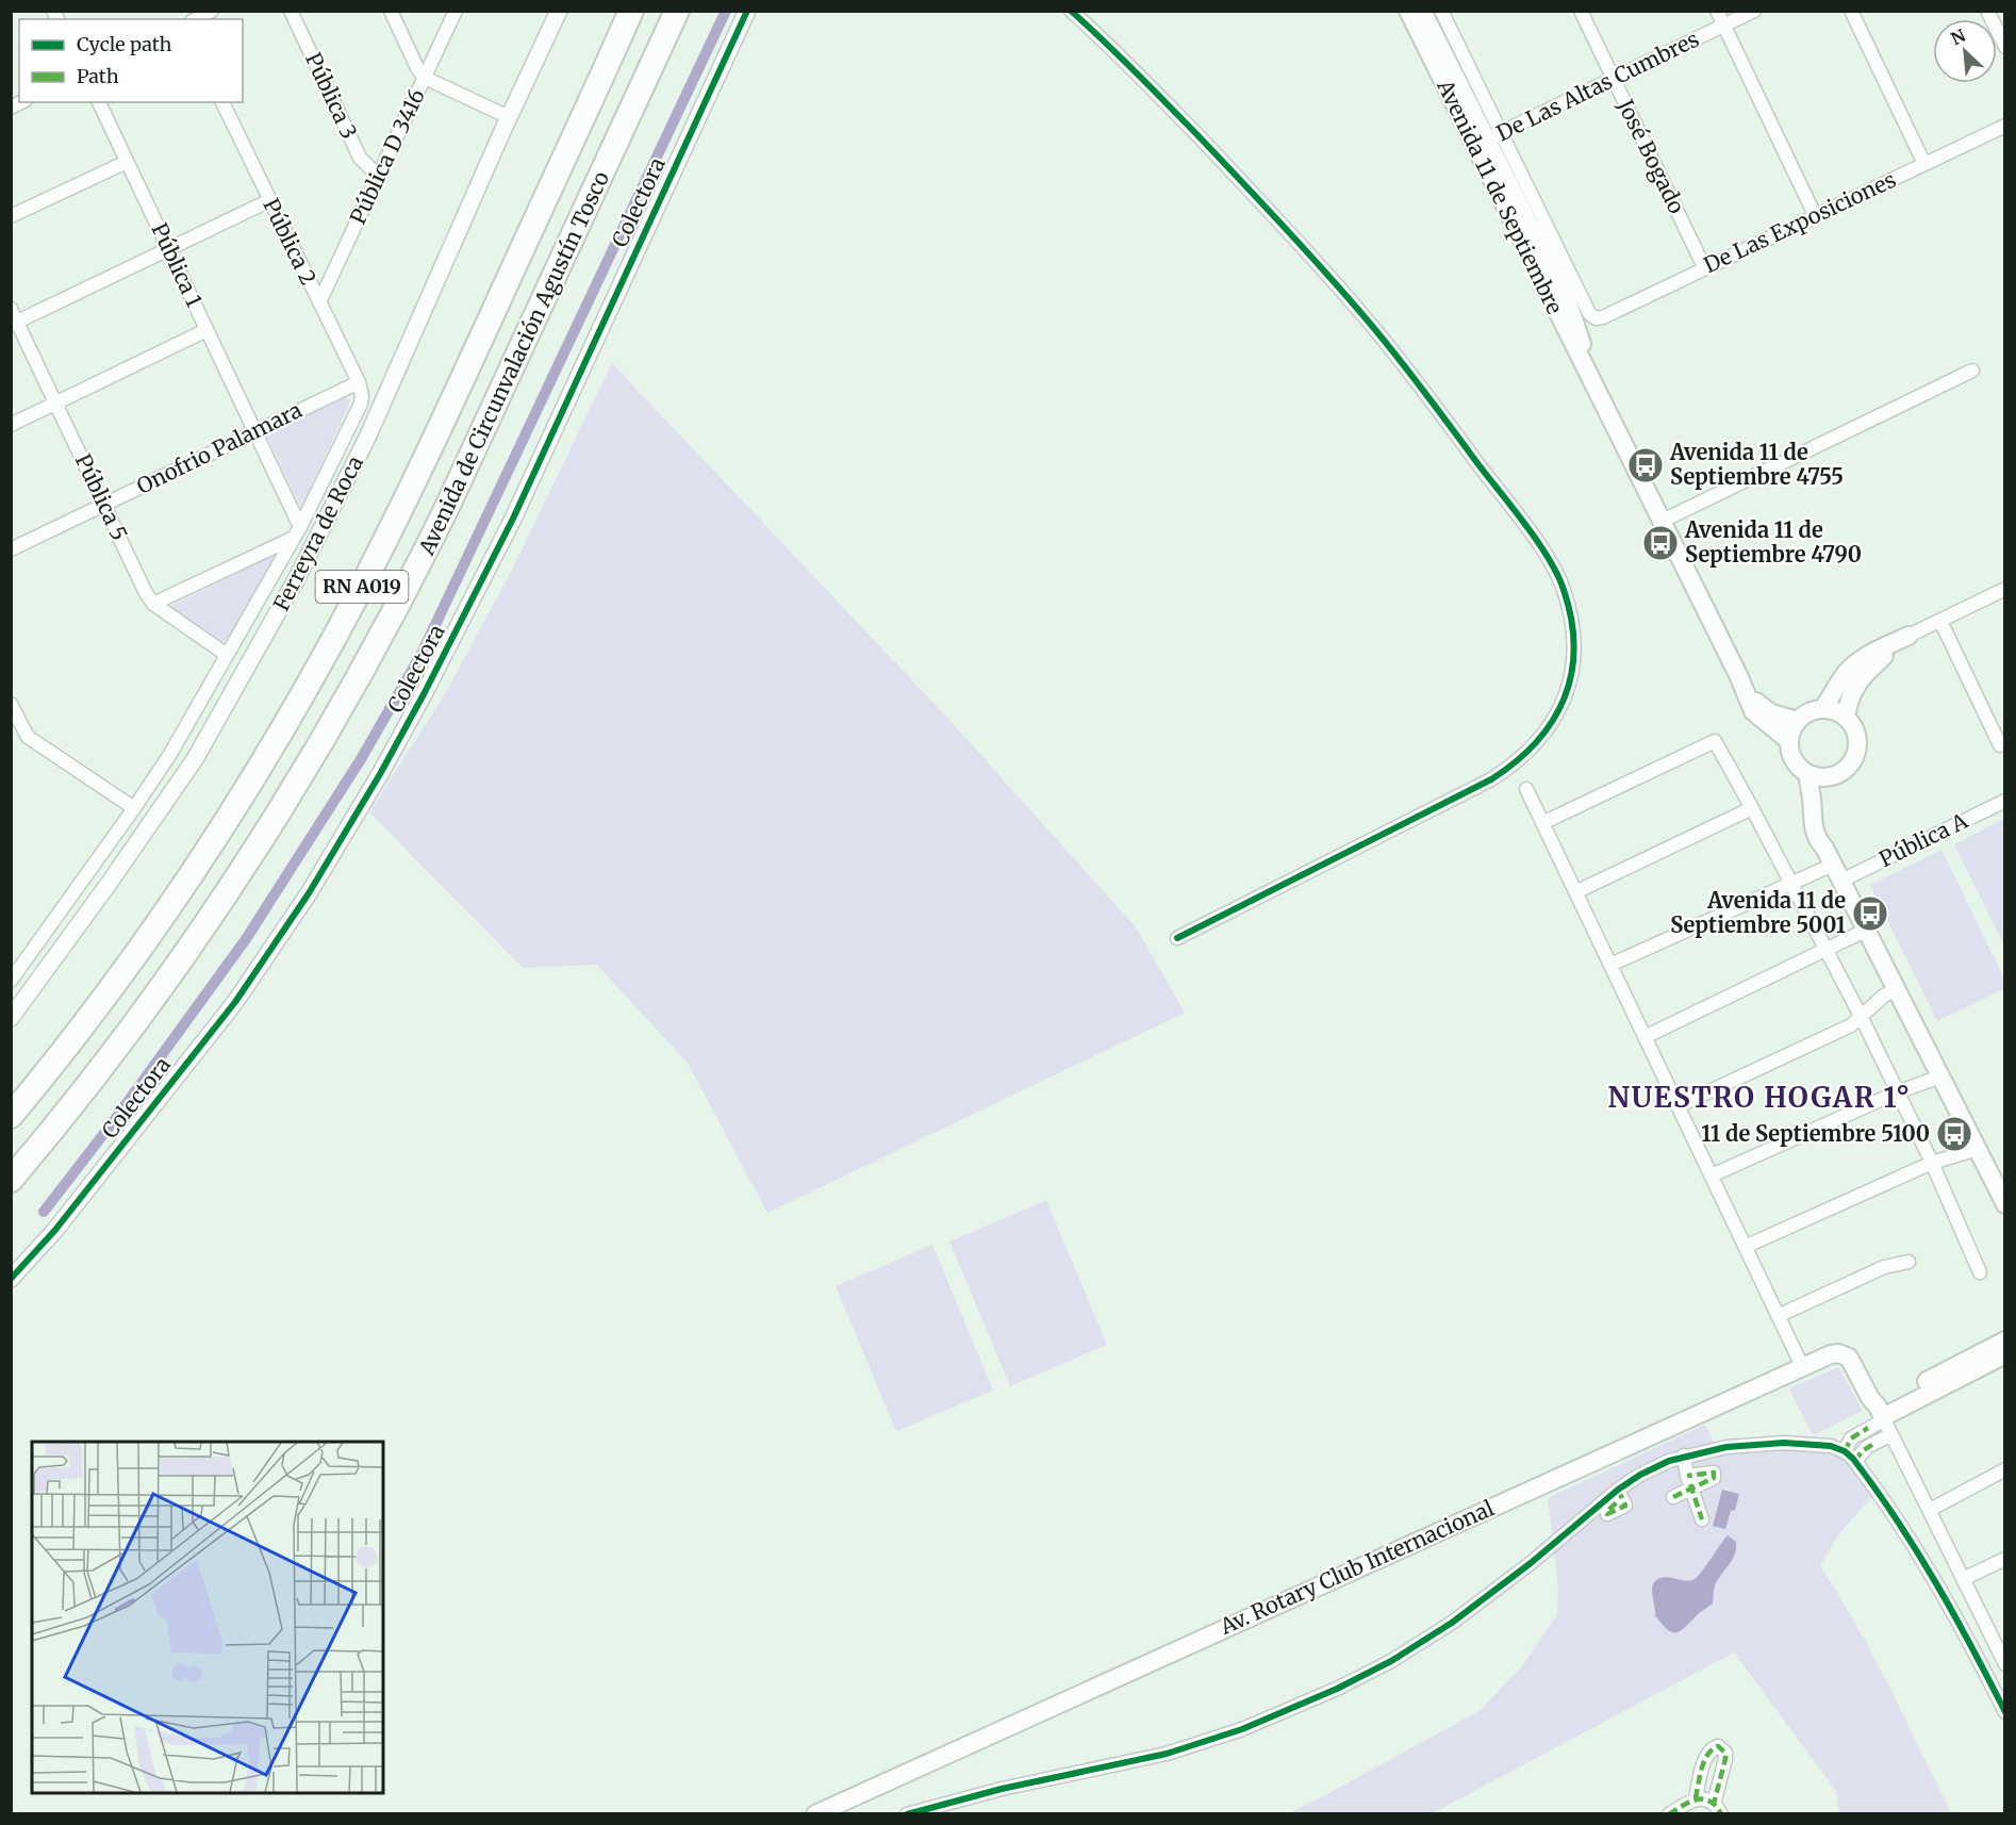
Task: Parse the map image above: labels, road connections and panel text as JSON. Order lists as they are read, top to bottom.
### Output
{
  "streets": {
    "highway": ["Avenida de Circunvalación Agustín Tosco", "RN A019"],
    "main road": ["Avenida 11 de Septiembre", "Av. Rotary Club Internacional"],
    "street": [
      "De Las Altas Cumbres",
      "Pública 3",
      "Pública D 3416",
      "José Bogado",
      "Colectora",
      "De Las Exposiciones",
      "Pública 2",
      "Pública 1",
      "Onofrio Palamara",
      "Pública 5",
      "Ferreyra de Roca",
      "Pública A"
    ]
  },
  "crossings": [
    ["De Las Altas Cumbres", "José Bogado"],
    ["De Las Altas Cumbres", "Avenida 11 de Septiembre"],
    ["De Las Altas Cumbres", "De Las Exposiciones"],
    ["Pública 3", "Pública D 3416"],
    ["Pública D 3416", "Pública 2"],
    ["José Bogado", "De Las Exposiciones"],
    ["Avenida 11 de Septiembre", "De Las Exposiciones"],
    ["Pública 2", "Onofrio Palamara"],
    ["Pública 1", "Onofrio Palamara"],
    ["Onofrio Palamara", "Pública 5"]
  ],
  "districts": ["NUESTRO HOGAR 1°"],
  "places": {
    "bus stop": [
      "Avenida 11 de Septiembre 4755",
      "Avenida 11 de Septiembre 4790",
      "Avenida 11 de Septiembre 5001",
      "11 de Septiembre 5100"
    ]
  },
  "legend": ["Cycle path", "Path"],
  "north": "top left"
}
